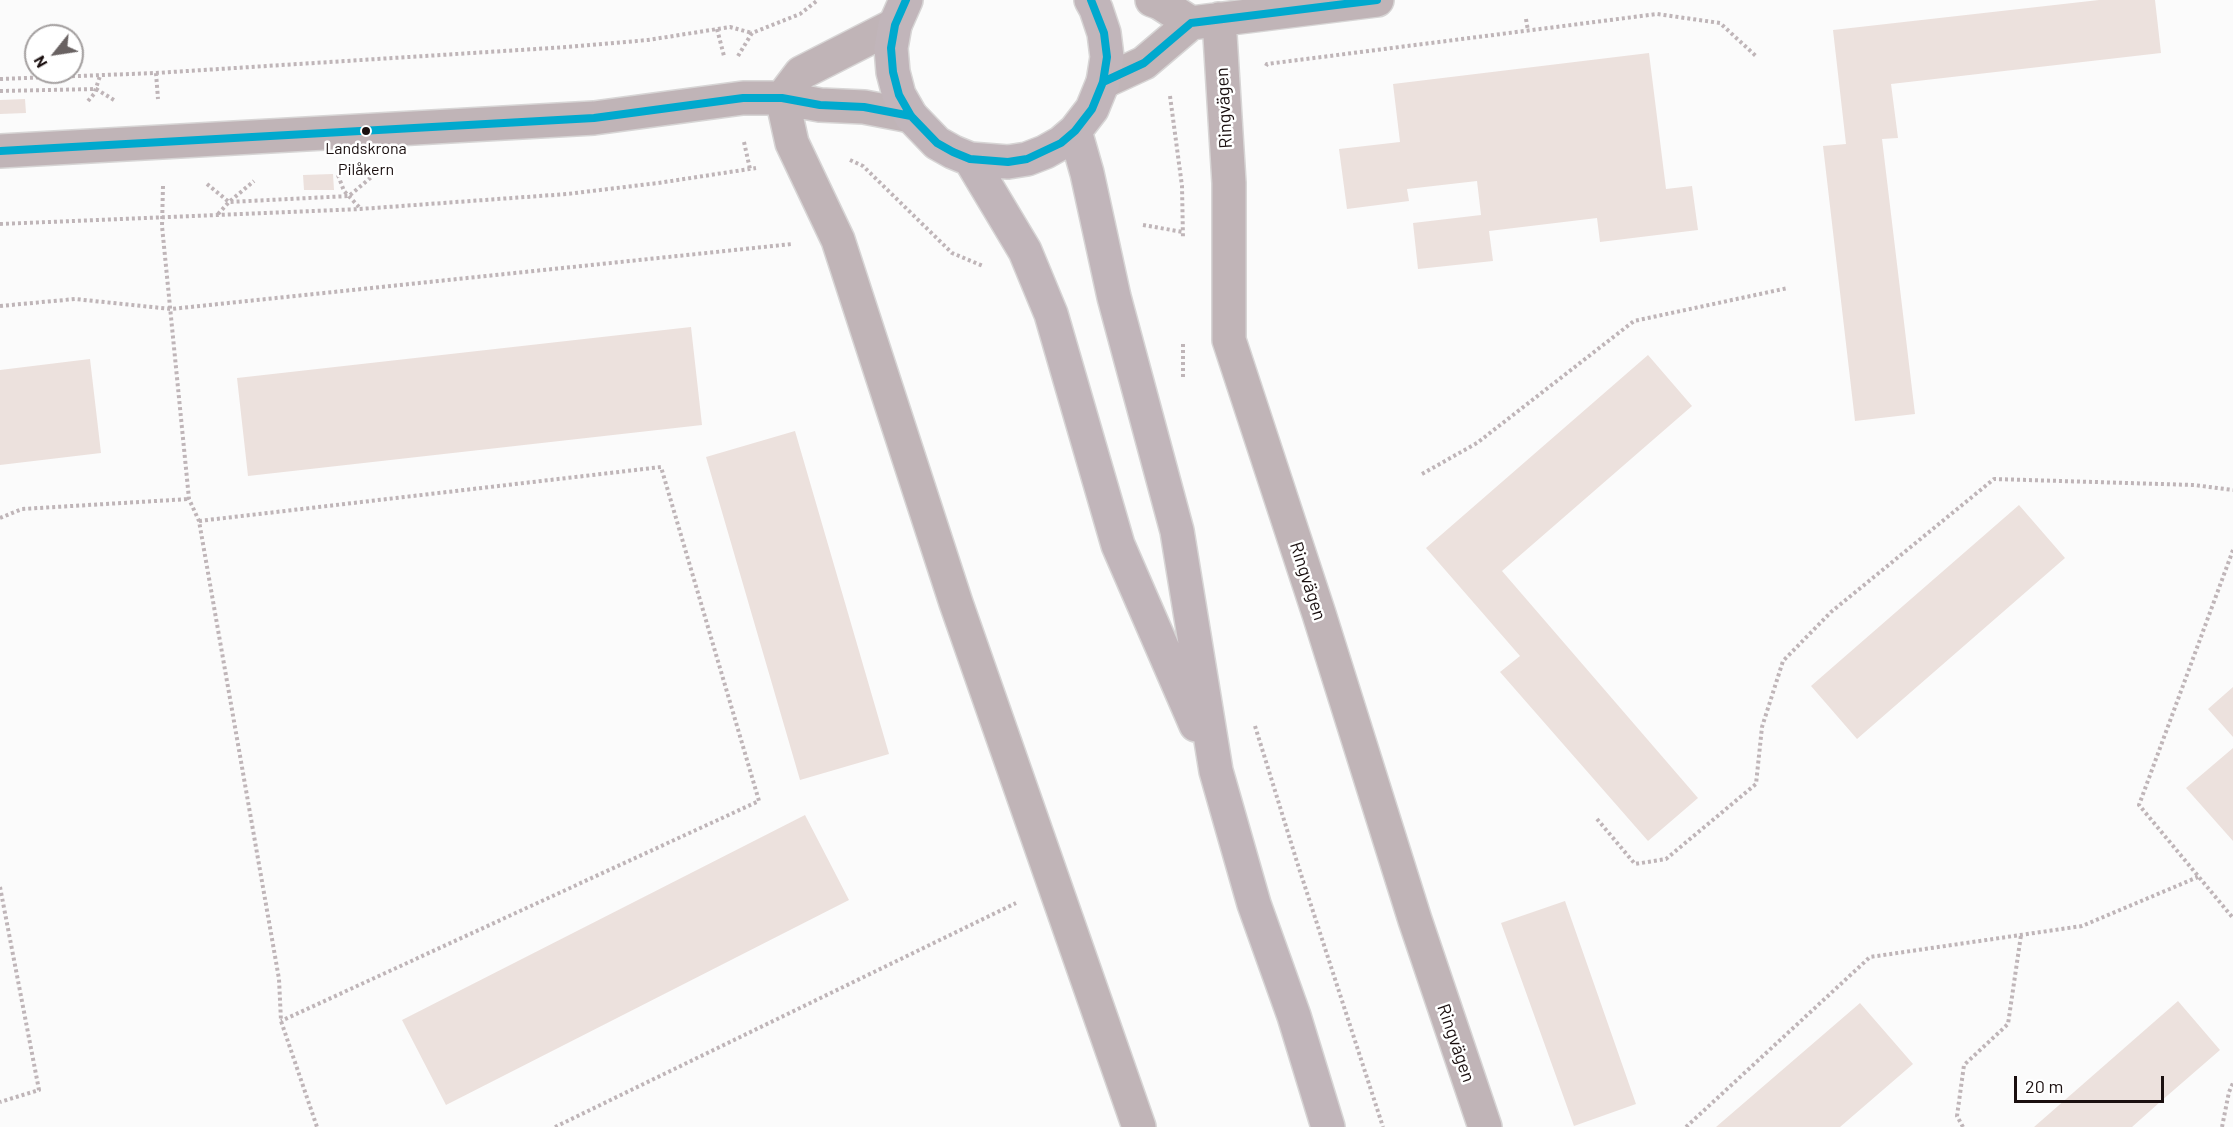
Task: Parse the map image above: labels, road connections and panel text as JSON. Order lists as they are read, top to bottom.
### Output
{
  "streets": {
    "street": ["Ringvägen"]
  },
  "places": ["Landskrona Pilåkern"],
  "scale_bar": "20 m",
  "north": "bottom left"
}
